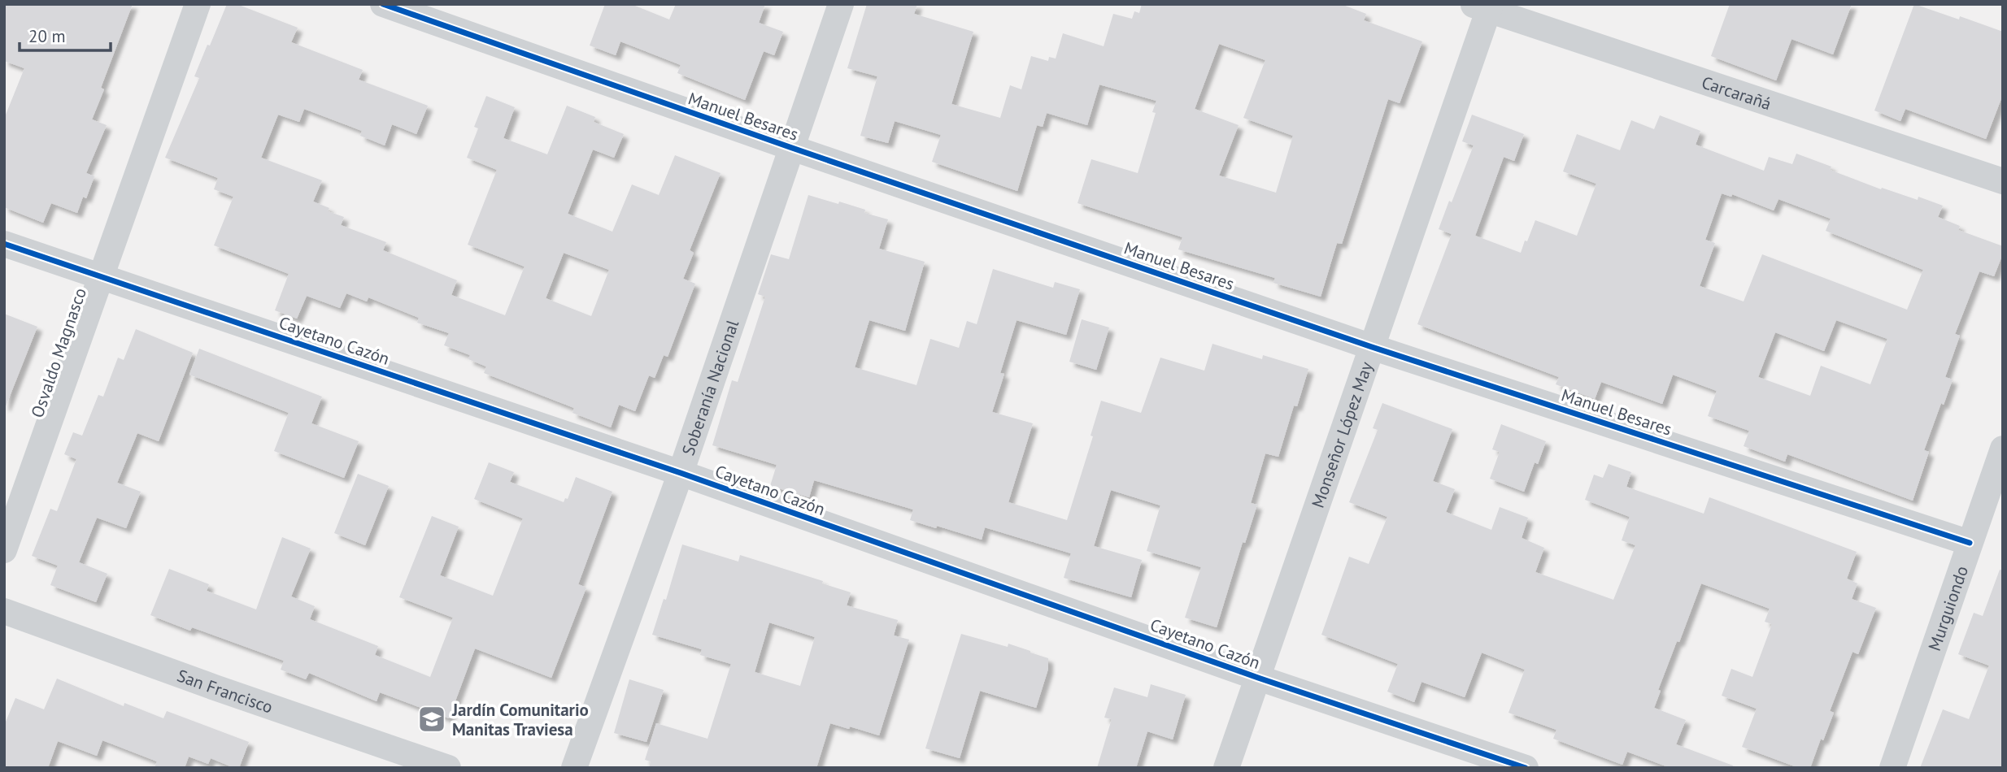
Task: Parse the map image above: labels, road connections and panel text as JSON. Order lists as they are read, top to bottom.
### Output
{
  "streets": {
    "street": [
      "Carcarañá",
      "Manuel Besares",
      "Cayetano Cazón",
      "Osvaldo Magnasco",
      "Soberanía Nacional",
      "Monseñor López May",
      "Murguiondo",
      "San Francisco"
    ]
  },
  "crossings": [
    ["Carcarañá", "Monseñor López May"],
    ["Manuel Besares", "Soberanía Nacional"],
    ["Manuel Besares", "Monseñor López May"],
    ["Manuel Besares", "Murguiondo"],
    ["Cayetano Cazón", "Osvaldo Magnasco"],
    ["Cayetano Cazón", "Soberanía Nacional"],
    ["Cayetano Cazón", "Monseñor López May"]
  ],
  "places": {
    "school or university": ["Jardín Comunitario Manitas Traviesa"]
  },
  "scale_bar": "20 m"
}
